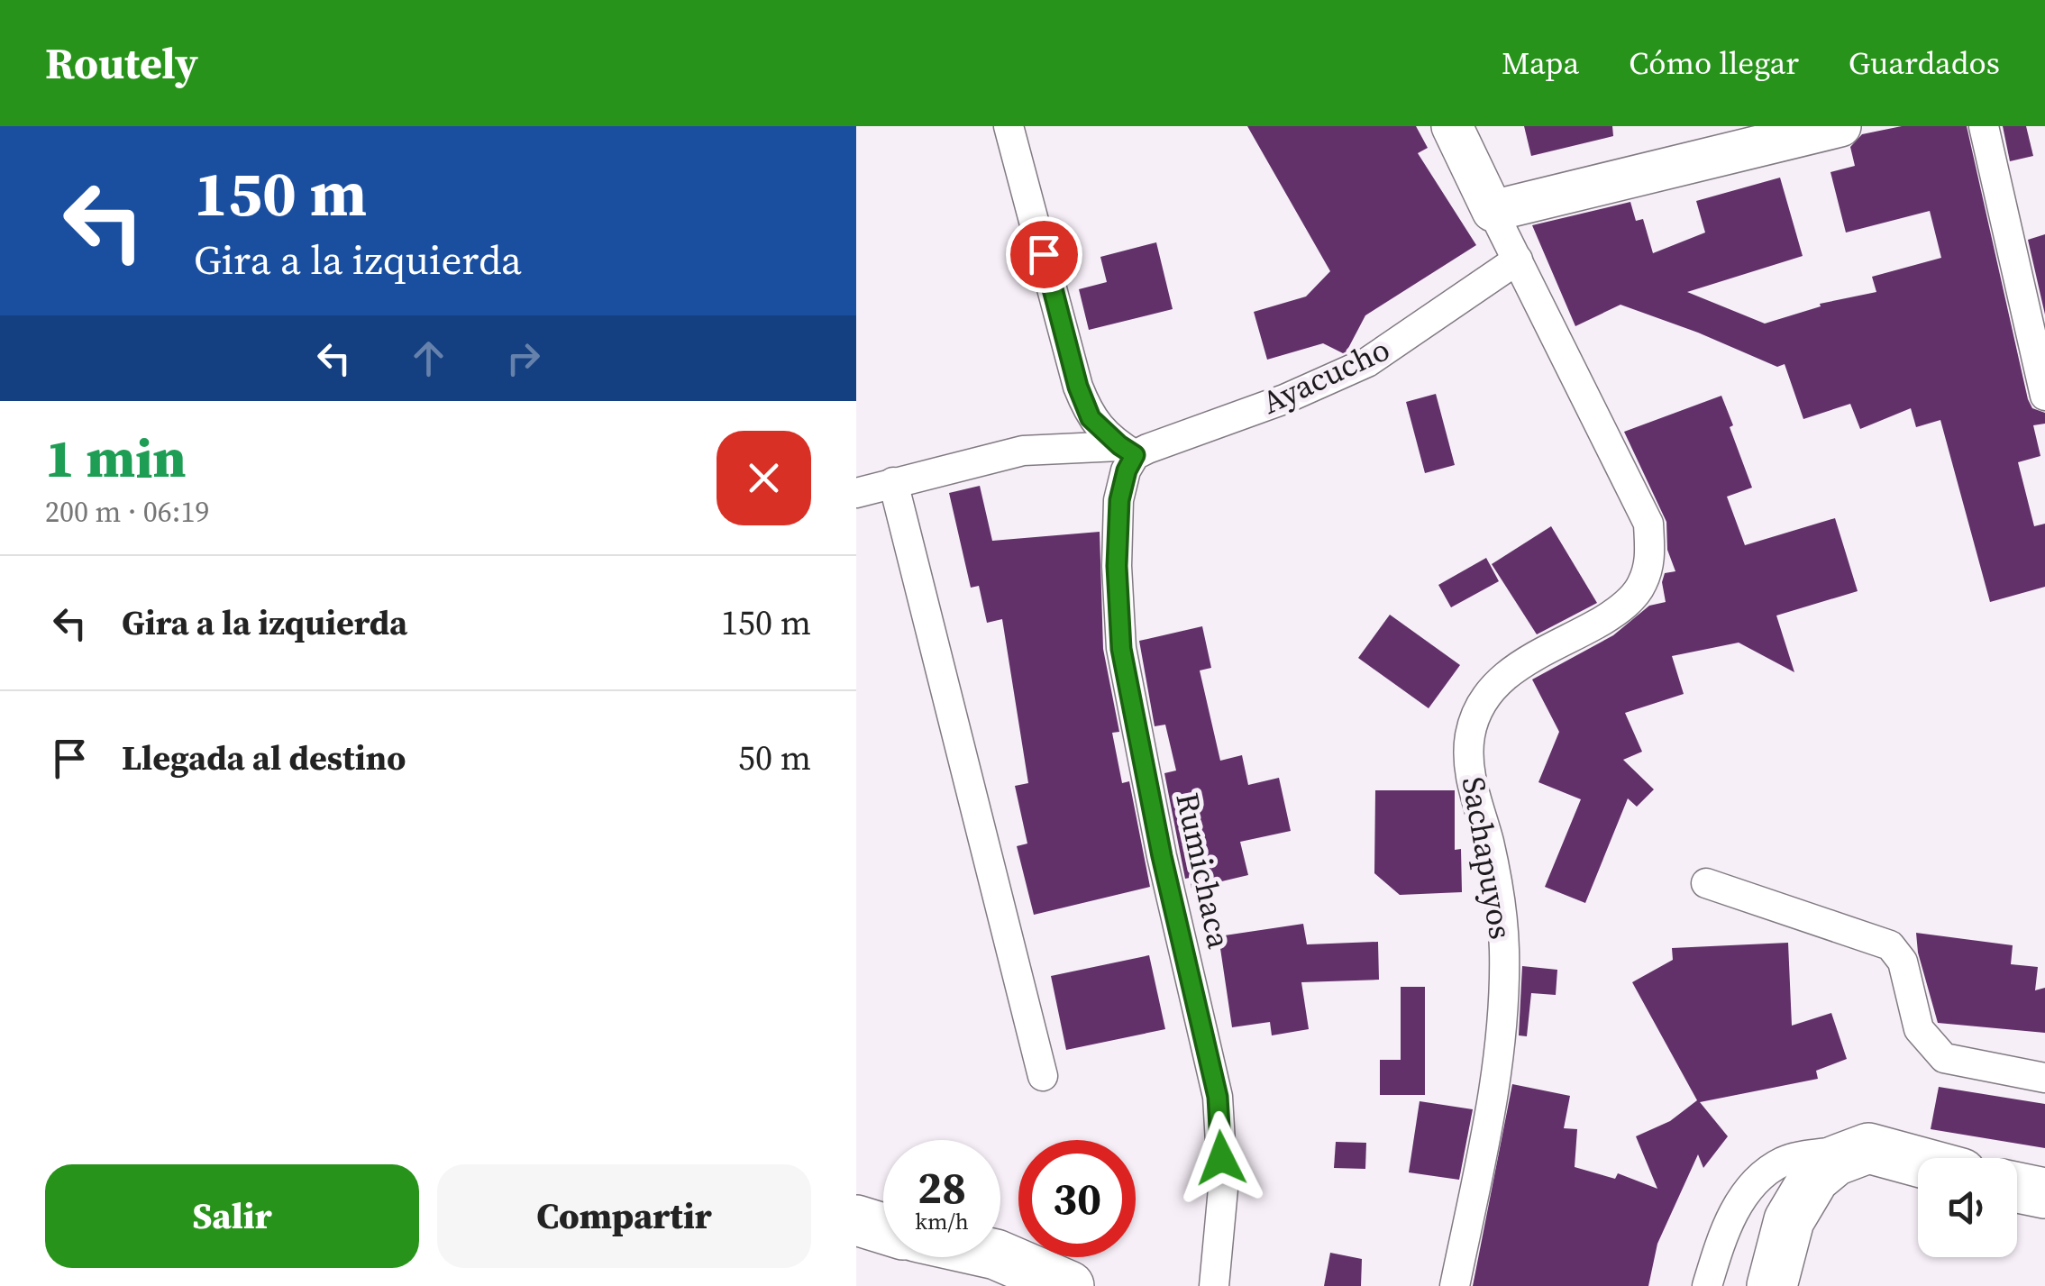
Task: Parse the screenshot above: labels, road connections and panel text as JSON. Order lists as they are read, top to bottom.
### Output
{
  "streets": {
    "main road": ["Sachapuyos"],
    "street": ["Ayacucho", "Rumichaca"]
  },
  "crossings": [
    ["Ayacucho", "Sachapuyos"],
    ["Ayacucho", "Rumichaca"]
  ],
  "page": {
    "header": "Routely",
    "nav": ["Mapa", "Cómo llegar", "Guardados"],
    "turn": ["150 m", "Gira a la izquierda"],
    "heading": ["1 min", "200 m · 06:19"],
    "list": [
      {
        "name": "Gira a la izquierda",
        "value": "150 m"
      },
      {
        "name": "Llegada al destino",
        "value": "50 m"
      }
    ],
    "speed": "28 km/h",
    "limit": "30",
    "buttons": ["Salir", "Compartir"]
  }
}
